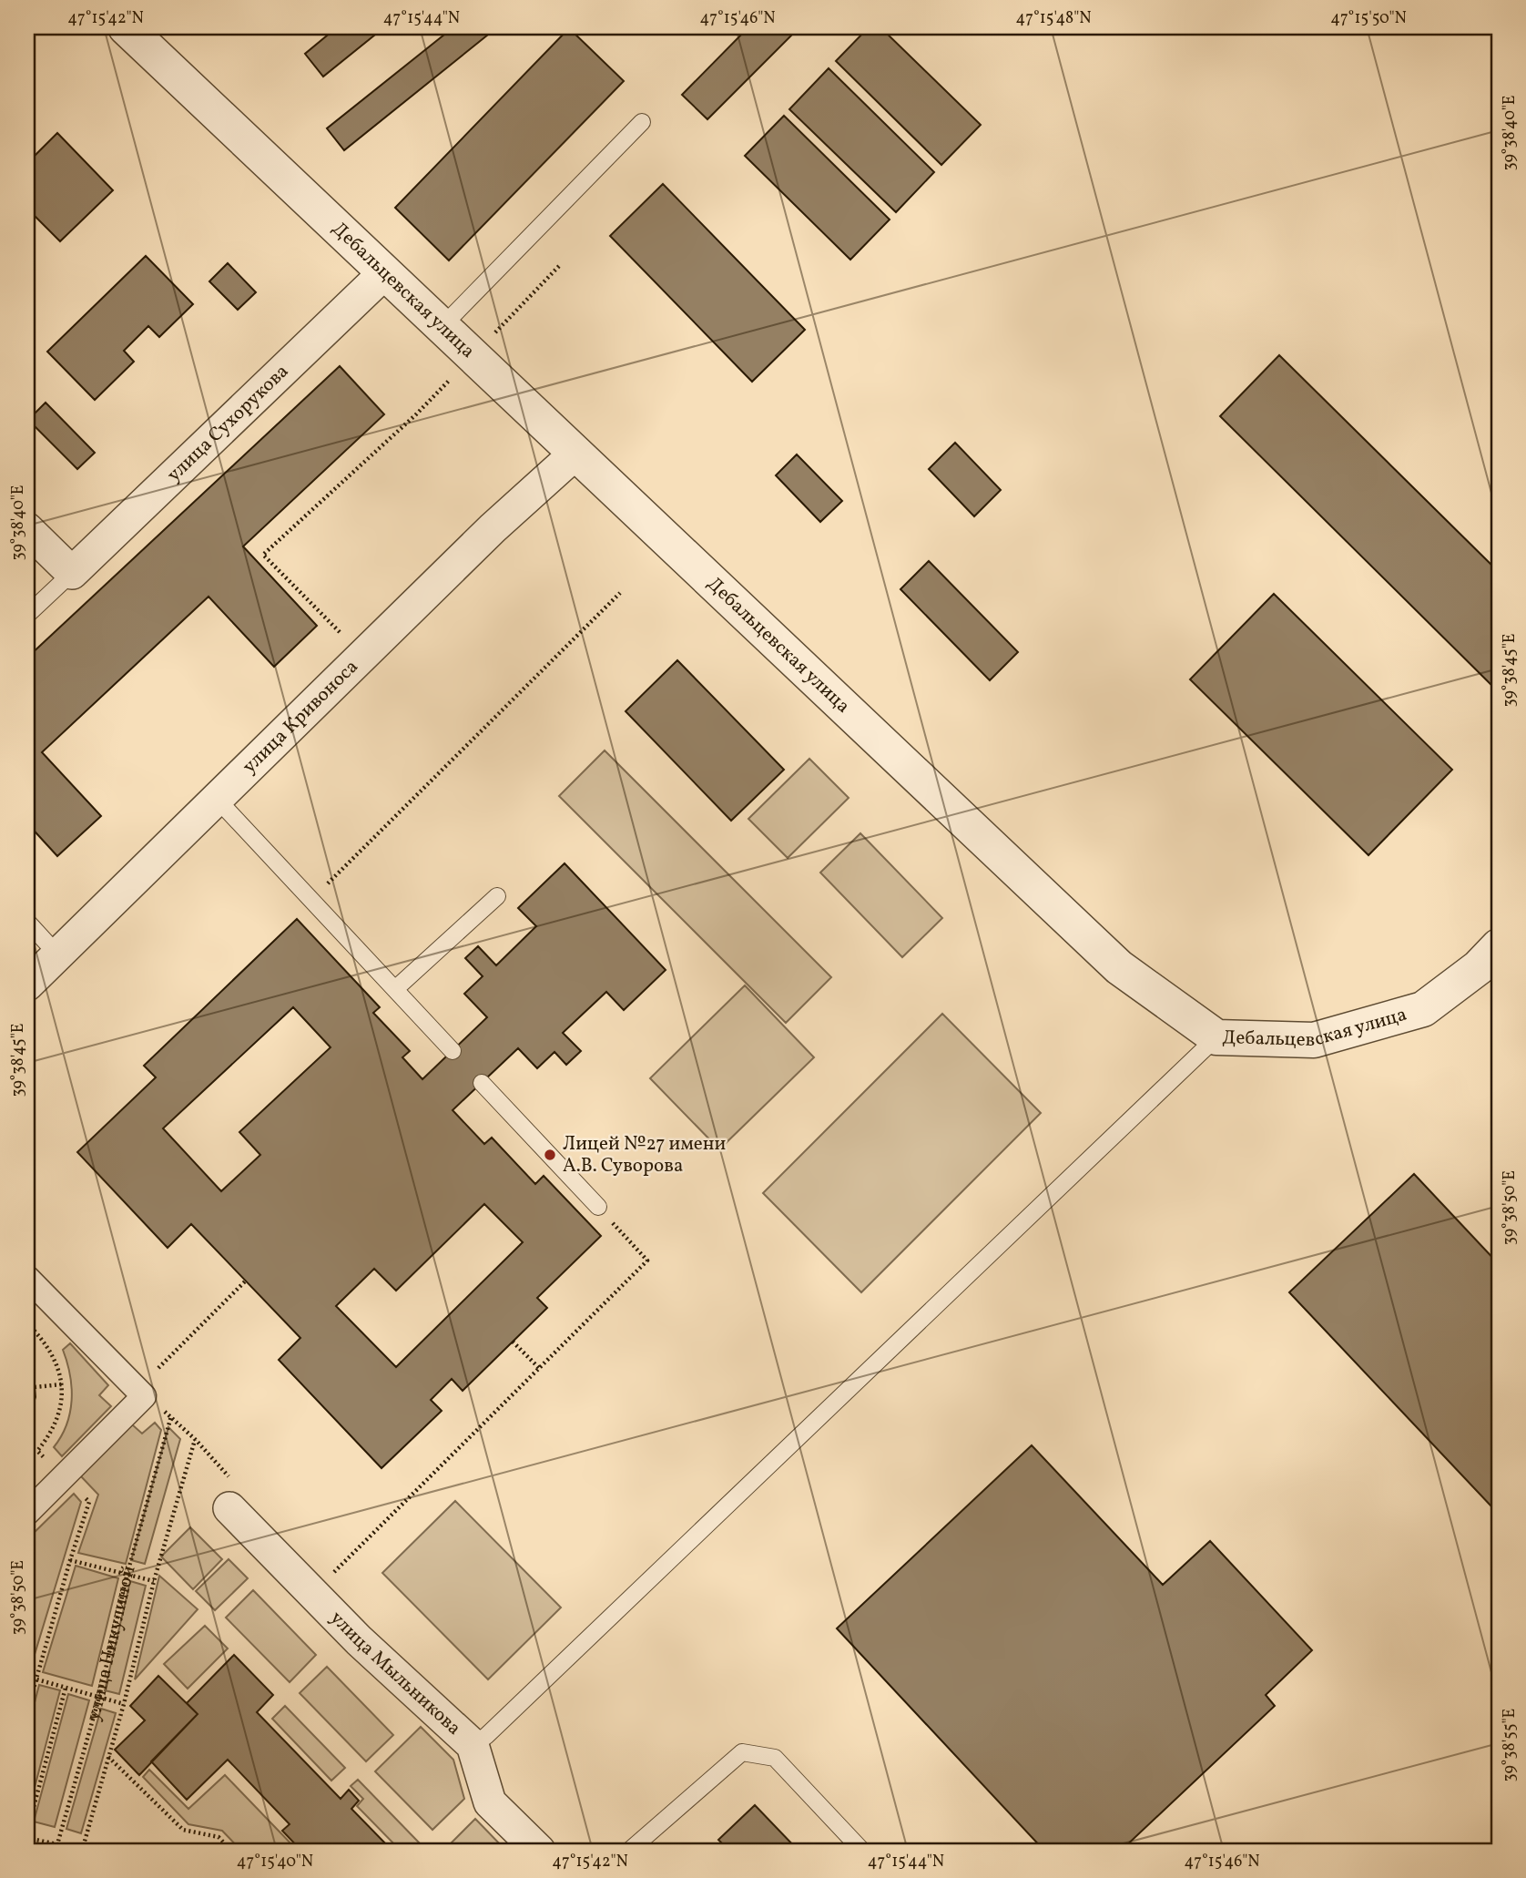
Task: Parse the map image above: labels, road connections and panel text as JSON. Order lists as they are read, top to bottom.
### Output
{
  "streets": {
    "street": [
      "Дебальцевская улица",
      "улица Сухорукова",
      "улица Кривоноса",
      "улица Мыльникова"
    ],
    "path": ["улица Никулиной"]
  },
  "crossings": [
    ["Дебальцевская улица", "улица Сухорукова"],
    ["Дебальцевская улица", "улица Кривоноса"]
  ],
  "places": ["Лицей №27 имени А.В. Суворова"],
  "coordinates": [
    "47°15'42\"N",
    "47°15'44\"N",
    "47°15'46\"N",
    "47°15'48\"N",
    "47°15'50\"N",
    "39°38'40\"E",
    "39°38'45\"E",
    "39°38'50\"E",
    "39°38'55\"E",
    "47°15'40\"N"
  ]
}
